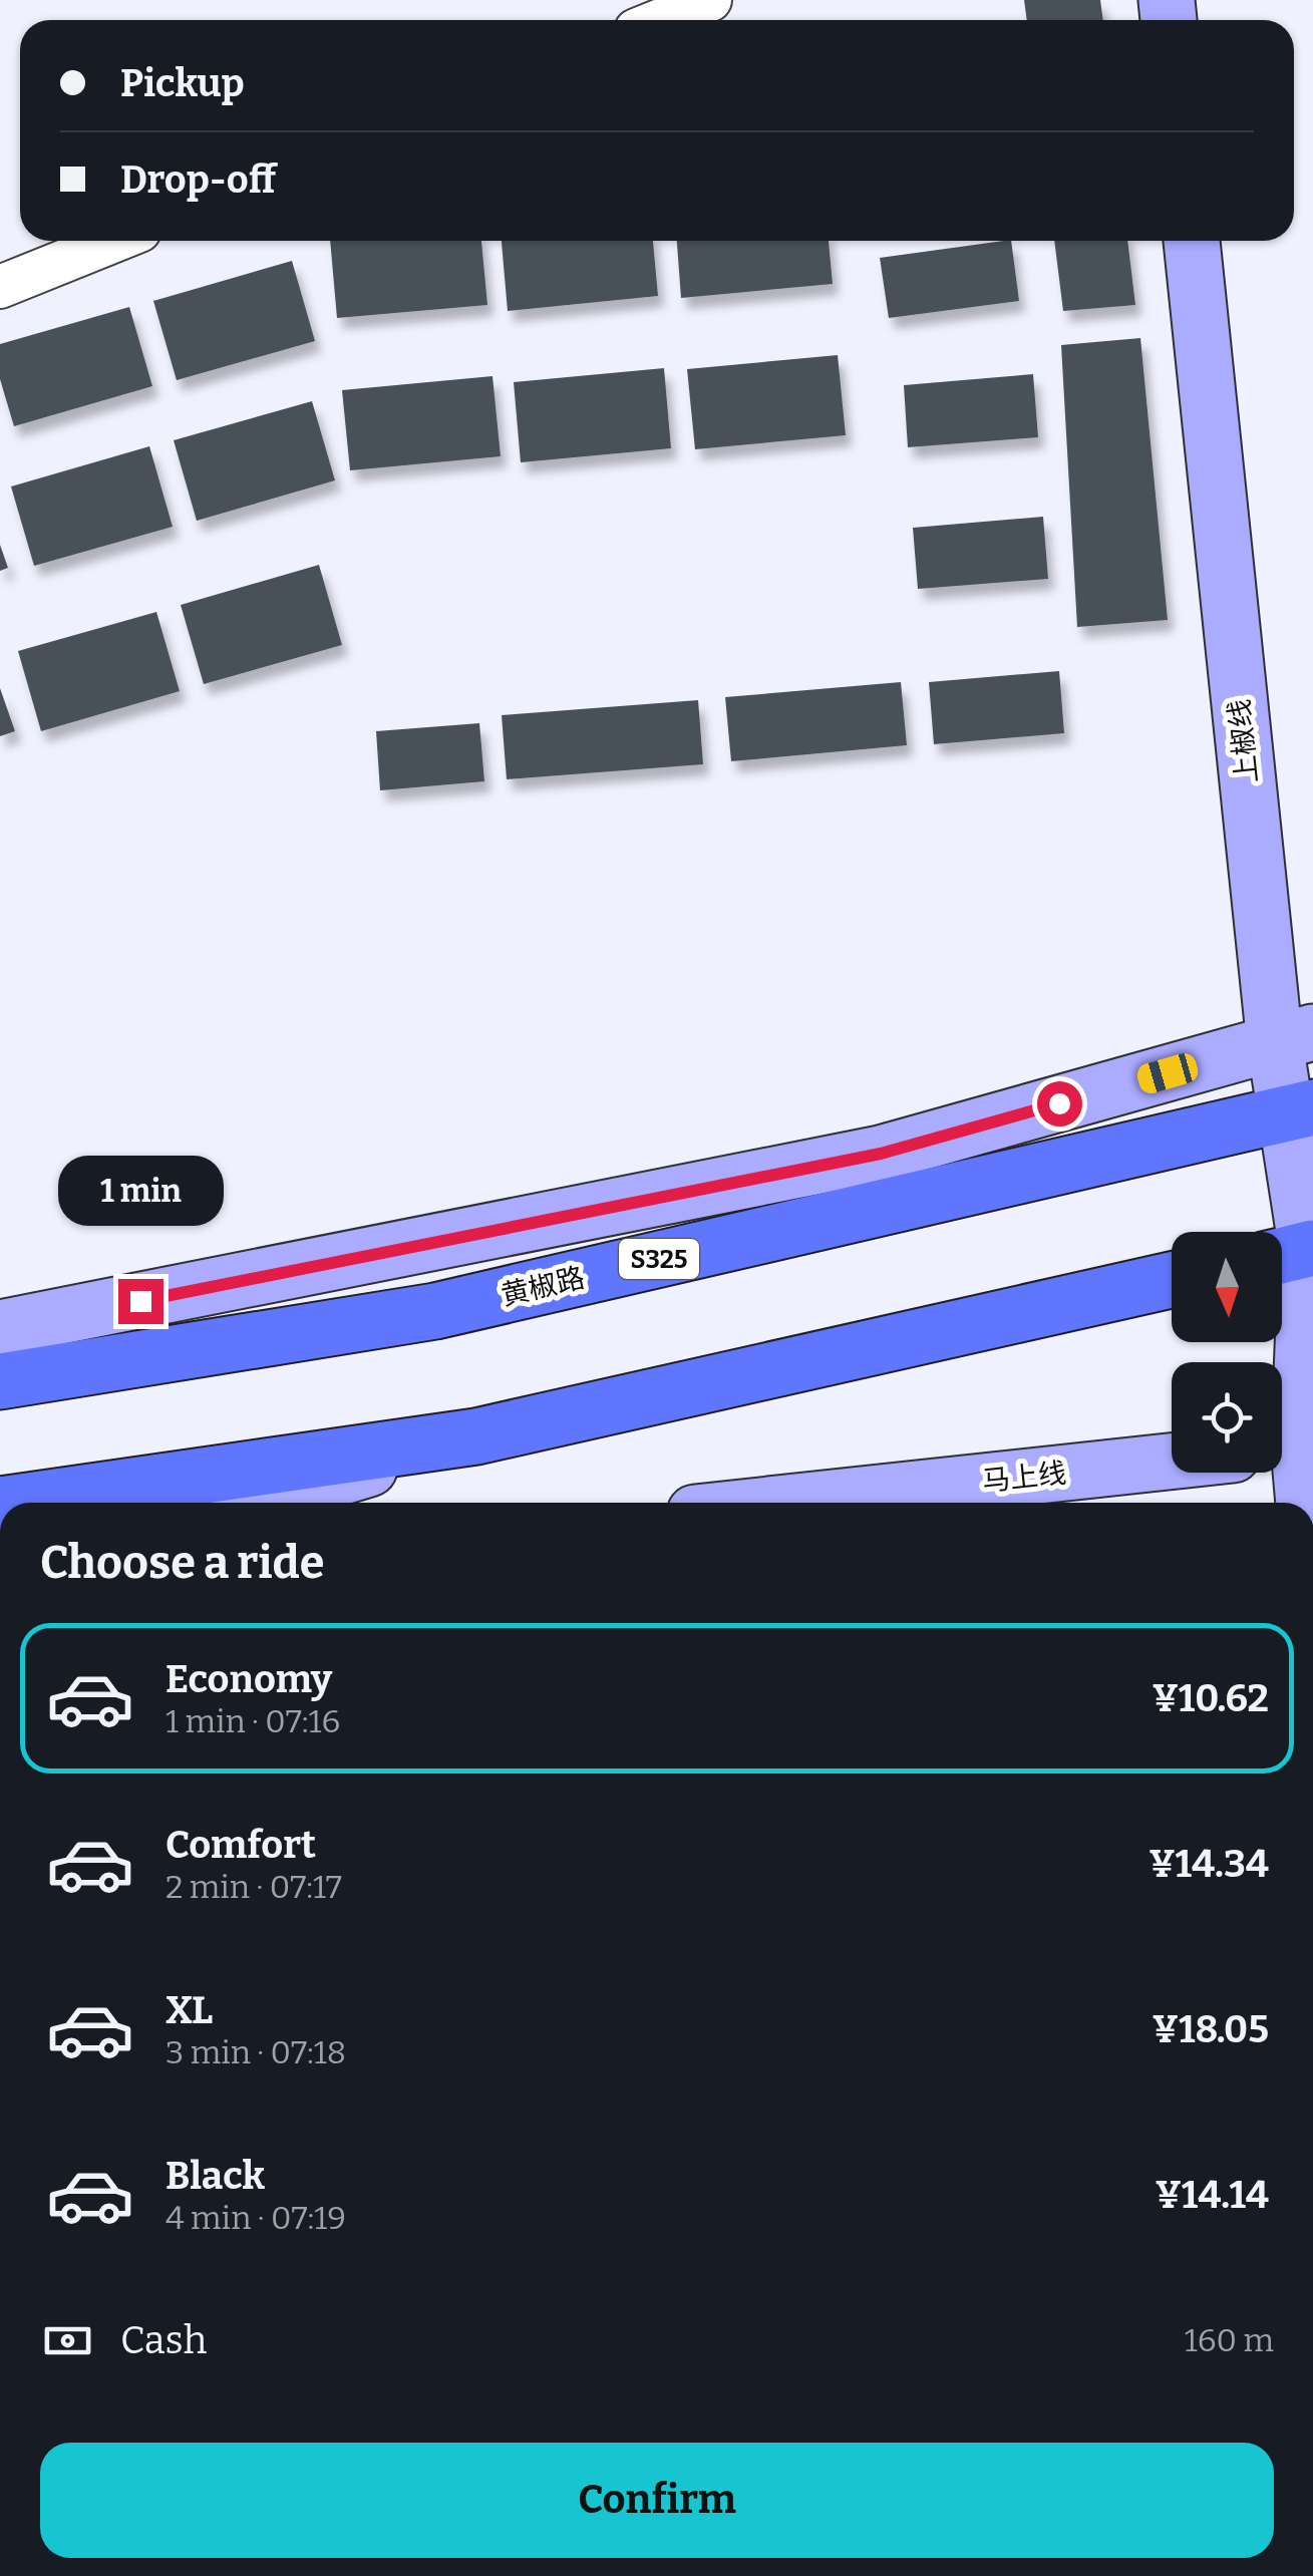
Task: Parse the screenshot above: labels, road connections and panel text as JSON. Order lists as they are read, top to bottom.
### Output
{
  "streets": {
    "main road": [
      "上椒线",
      "S325",
      "黄椒路",
      "马上线"
    ]
  },
  "crossings": [
    ["上椒线", "黄椒路"]
  ],
  "north": "bottom",
  "page": {
    "banner": ["Pickup", "Drop-off"],
    "bubble": "1 min",
    "heading": "Choose a ride",
    "list": [
      {
        "name": "Economy",
        "note": "1 min · 07:16",
        "value": "¥10.62"
      },
      {
        "name": "Comfort",
        "note": "2 min · 07:17",
        "value": "¥14.34"
      },
      {
        "name": "XL",
        "note": "3 min · 07:18",
        "value": "¥18.05"
      },
      {
        "name": "Black",
        "note": "4 min · 07:19",
        "value": "¥14.14"
      }
    ],
    "pay": ["Cash", "160 m"],
    "buttons": "Confirm"
  }
}
